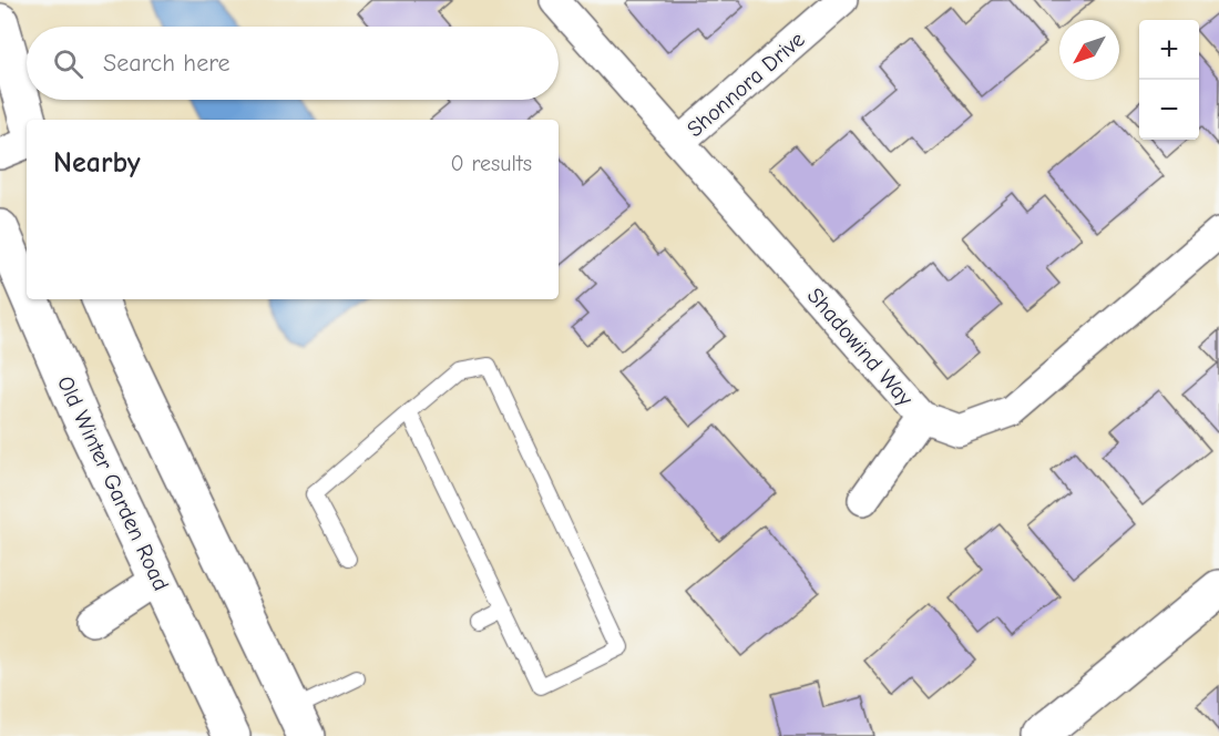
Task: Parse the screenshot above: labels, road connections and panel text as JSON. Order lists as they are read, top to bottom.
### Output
{
  "streets": {
    "main road": ["Old Winter Garden Road"],
    "street": ["Shonnora Drive", "Shadowind Way"]
  },
  "crossings": [
    ["Shonnora Drive", "Shadowind Way"]
  ],
  "north": "bottom left",
  "page": {
    "map_buttons": ["+", "−"],
    "search": "Search here",
    "heading": ["Nearby", "0 results"]
  }
}
